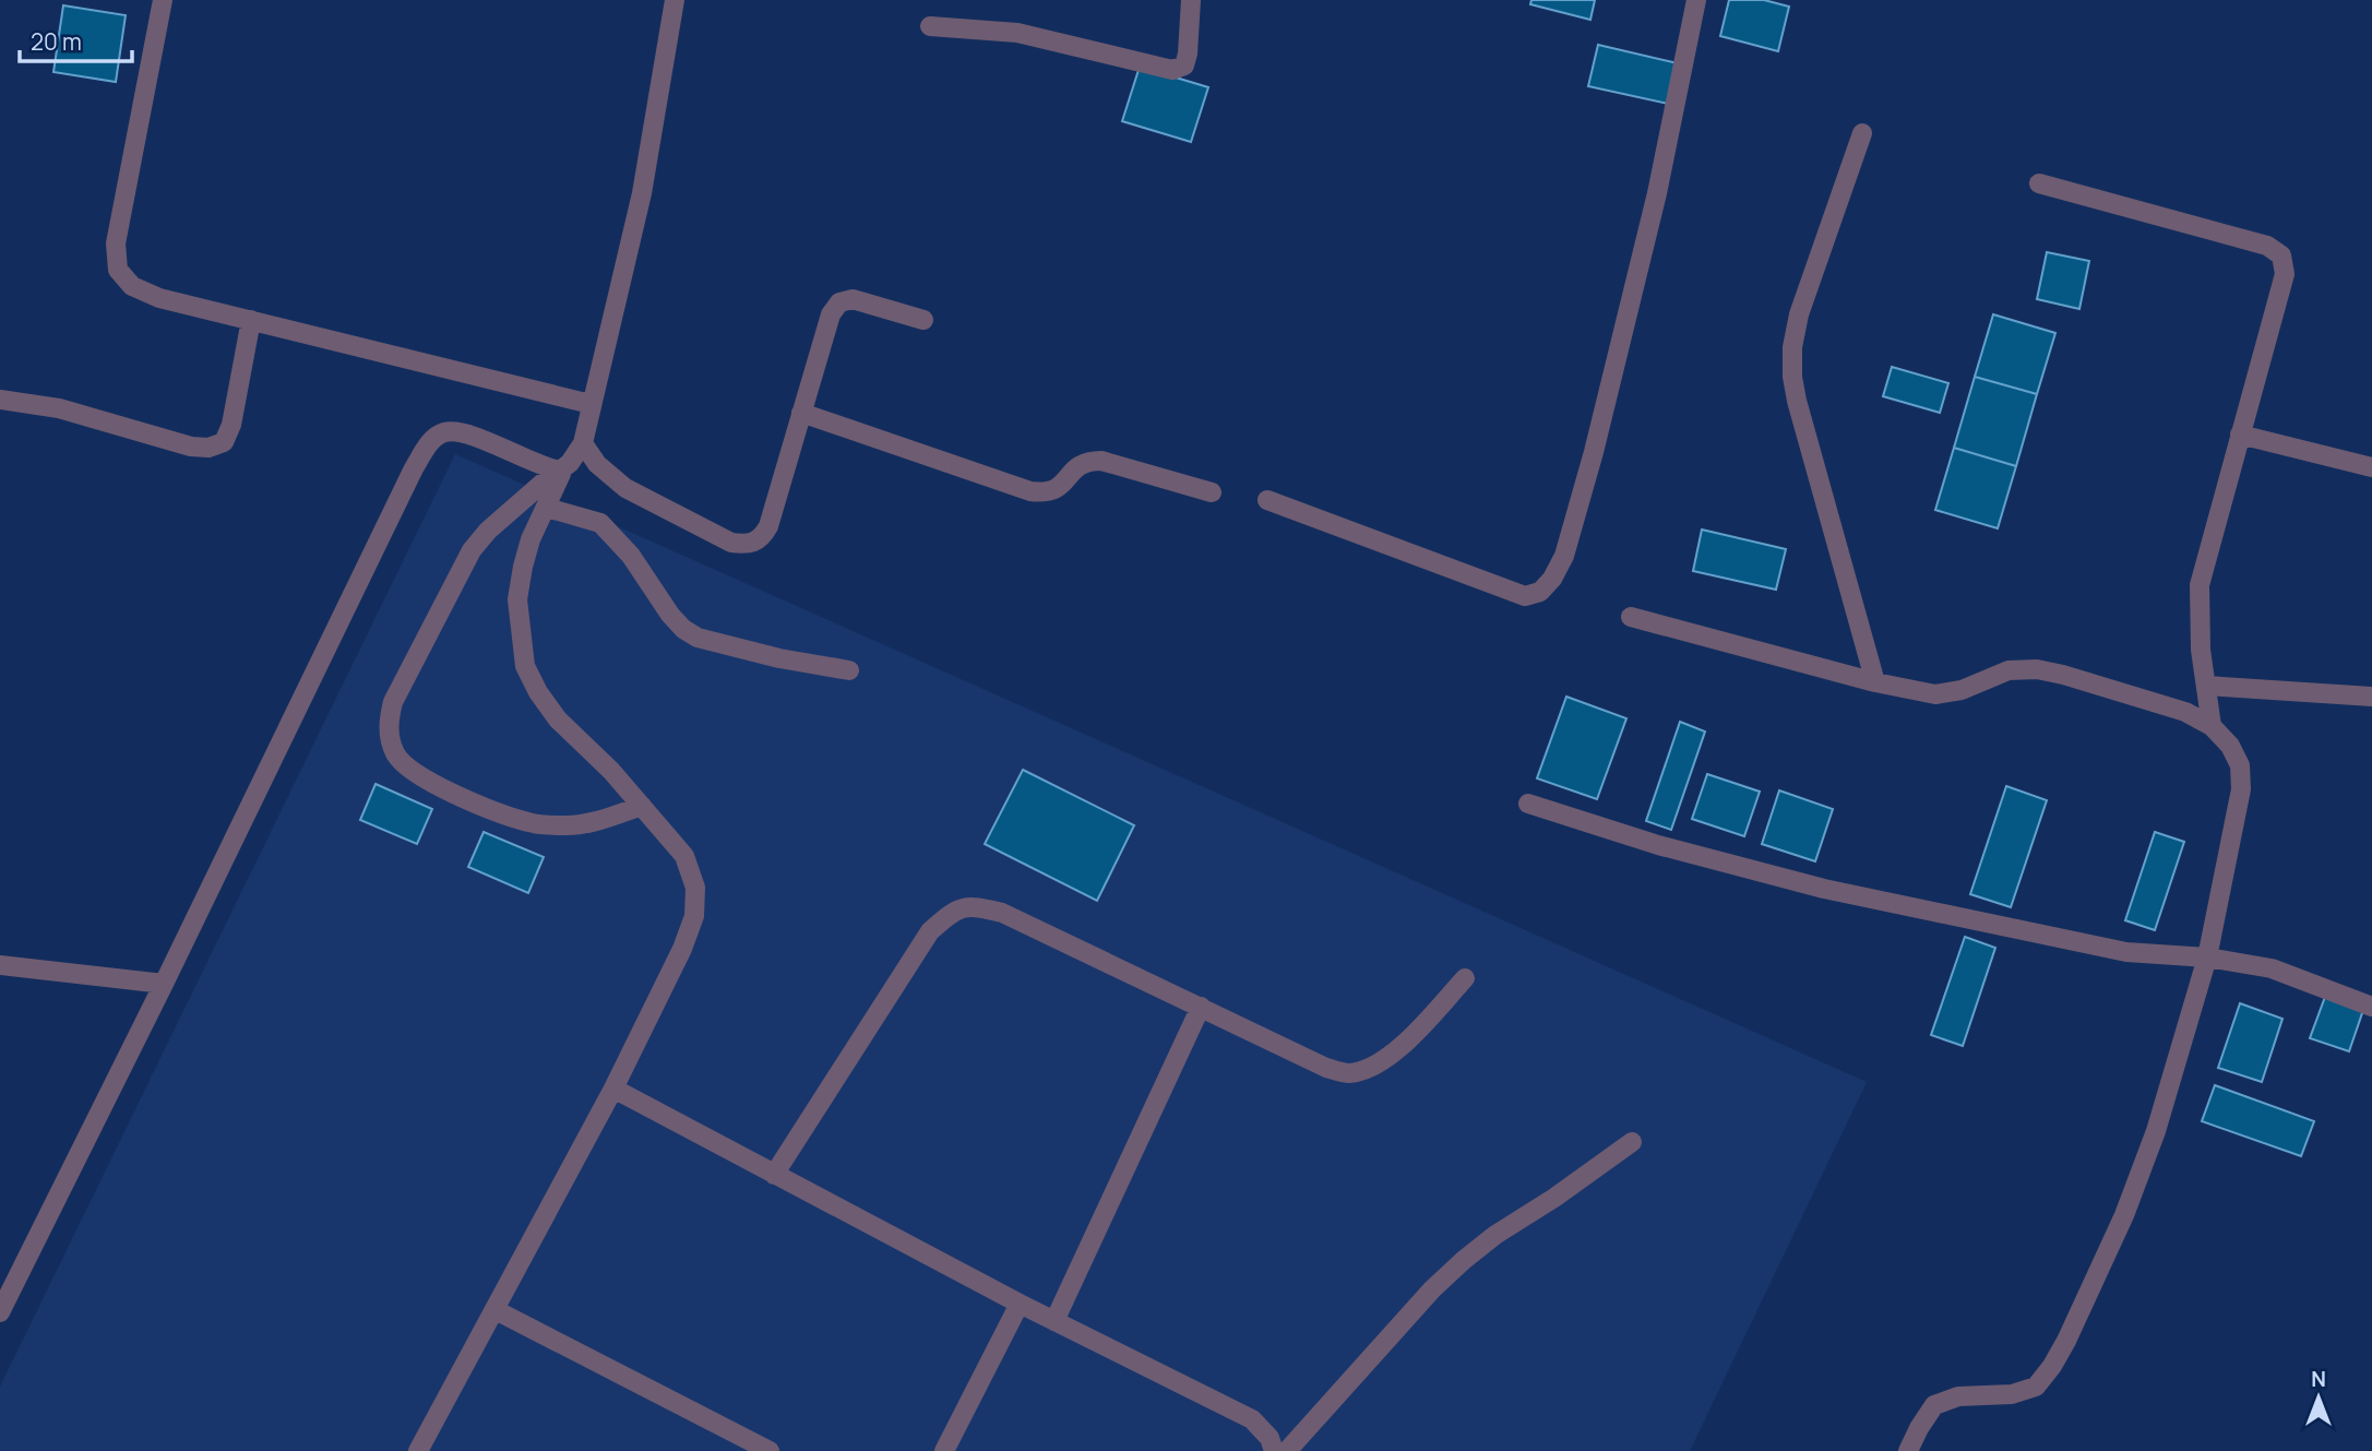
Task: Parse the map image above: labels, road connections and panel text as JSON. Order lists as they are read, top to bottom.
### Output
{
  "scale_bar": "20 m",
  "north": "top"
}
